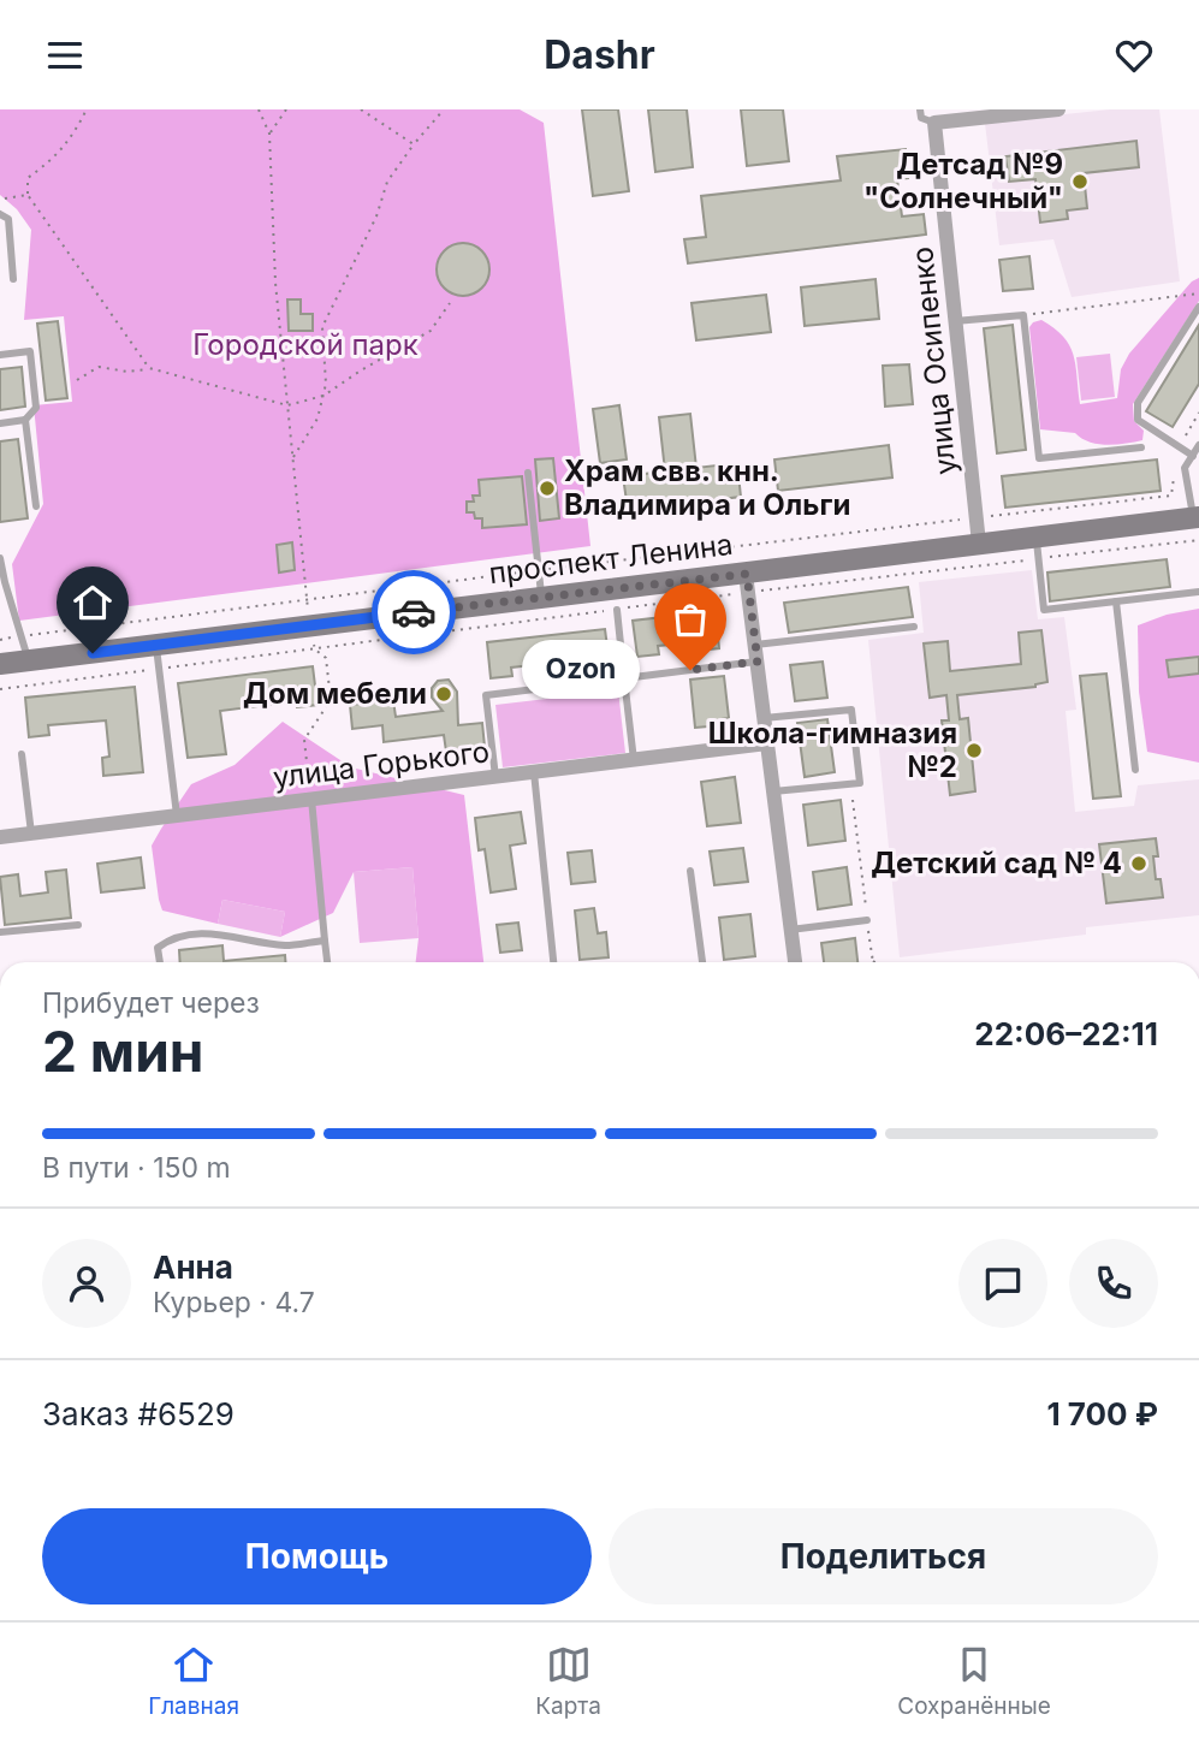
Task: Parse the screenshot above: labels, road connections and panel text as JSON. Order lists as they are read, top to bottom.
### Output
{
  "streets": {
    "main road": ["проспект Ленина"],
    "street": ["улица Осипенко", "улица Горького"]
  },
  "crossings": [
    ["улица Осипенко", "проспект Ленина"]
  ],
  "parks": ["Городской парк"],
  "places": [
    "Детсад №9 \"Солнечный\"",
    "Храм свв. кнн. Владимира и Ольги",
    "Ozon",
    "Дом мебели",
    "Школа-гимназия №2",
    "Детский сад № 4"
  ],
  "page": {
    "header": "Dashr",
    "bubble": "Ozon",
    "heading": ["2 мин", "Прибудет через", "22:06–22:11"],
    "panel": [
      "Анна",
      "Курьер · 4.7",
      "Заказ #6529",
      "1 700 ₽"
    ],
    "bar": "В пути · 150 m",
    "buttons": ["Помощь", "Поделиться"],
    "tabs": ["Главная", "Карта", "Сохранённые"]
  }
}
